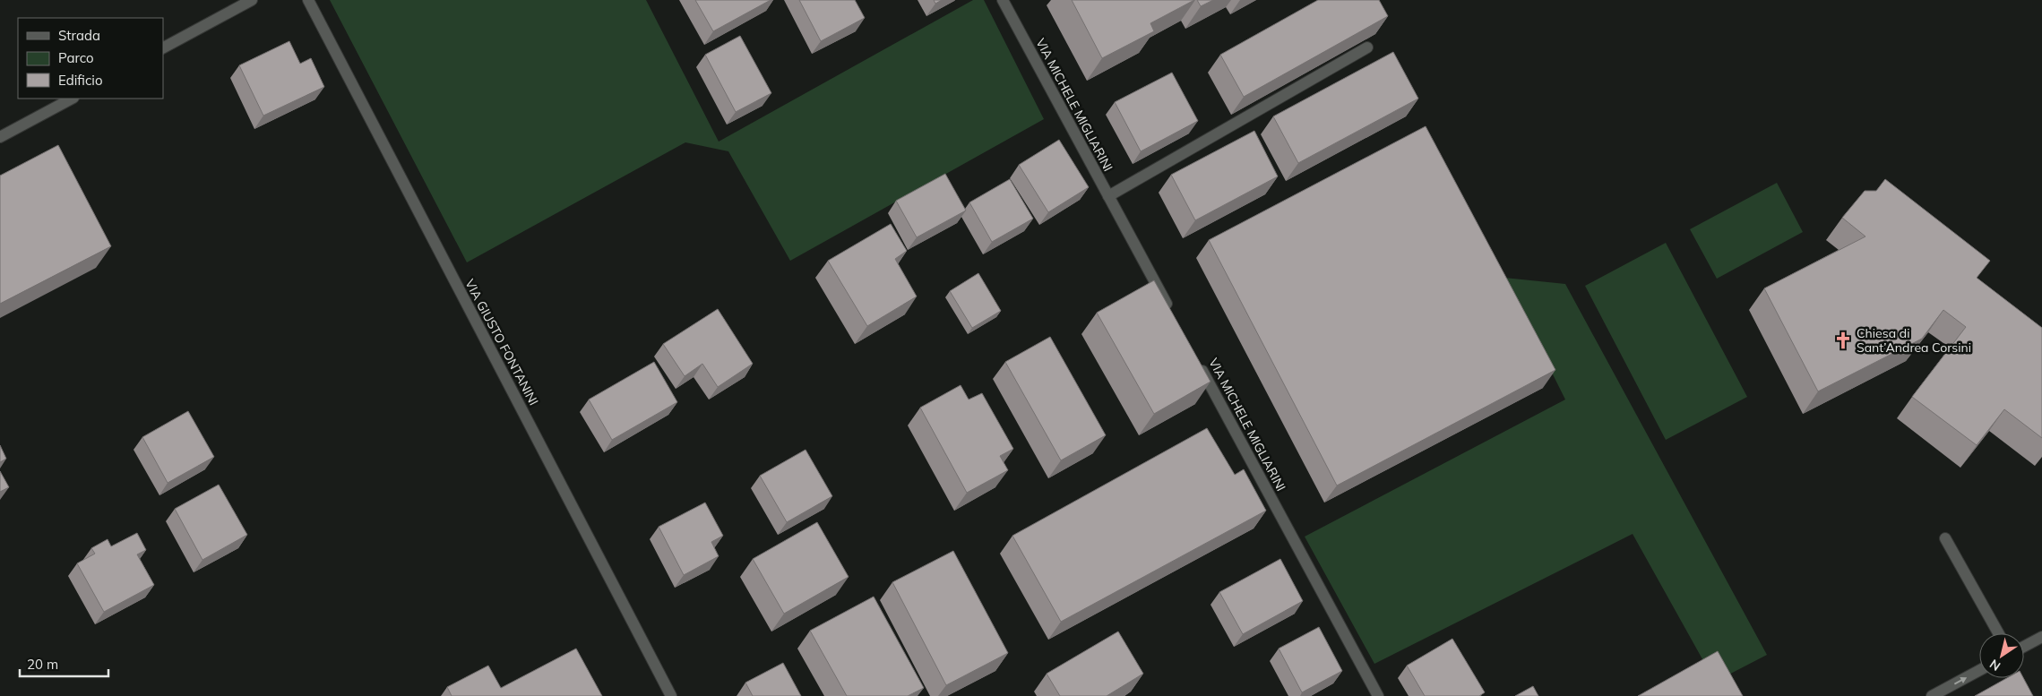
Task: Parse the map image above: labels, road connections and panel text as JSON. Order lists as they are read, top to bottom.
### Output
{
  "streets": {
    "street": ["VIA MICHELE MIGLIARINI", "VIA GIUSTO FONTANINI"]
  },
  "places": {
    "church": ["Chiesa di Sant’Andrea Corsini"]
  },
  "legend": ["Strada", "Parco", "Edificio"],
  "scale_bar": "20 m",
  "north": "bottom left"
}
